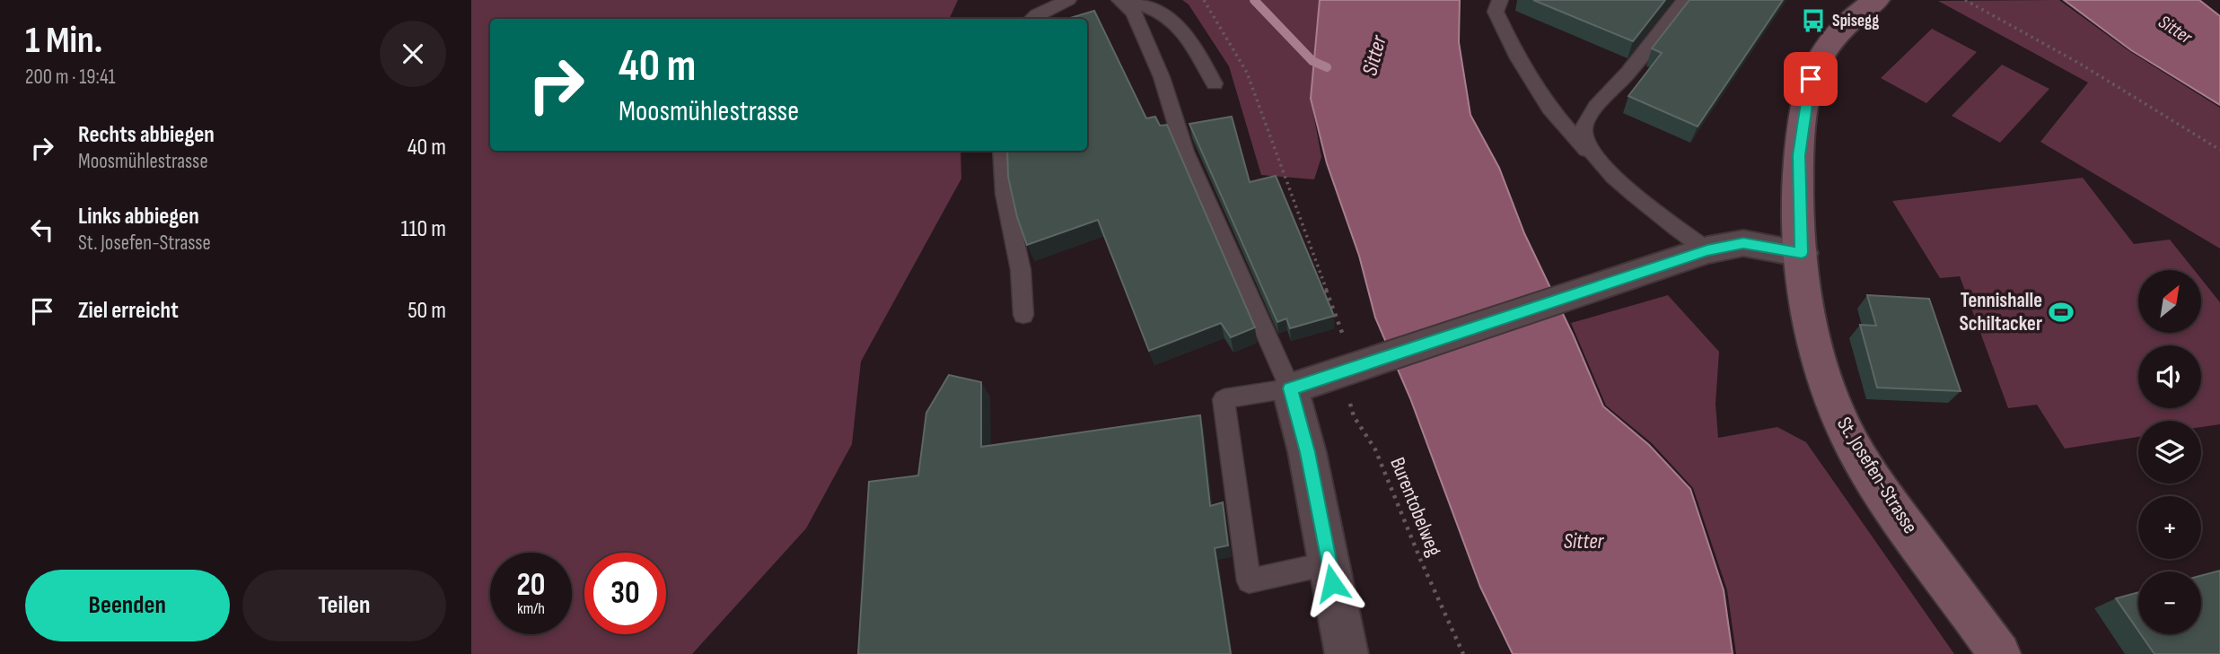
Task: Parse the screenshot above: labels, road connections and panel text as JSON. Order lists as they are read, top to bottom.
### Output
{
  "streets": {
    "street": ["St. Josefen-Strasse"],
    "path": ["Burentobelweg"]
  },
  "water": ["Sitter"],
  "places": {
    "bus stop": ["Spisegg"],
    "sports": ["Tennishalle Schiltacker"]
  },
  "north": "top right",
  "page": {
    "heading": ["1 Min.", "200 m · 19:41"],
    "turn": ["40 m", "Moosmühlestrasse"],
    "list": [
      {
        "name": "Rechts abbiegen",
        "note": "Moosmühlestrasse",
        "value": "40 m"
      },
      {
        "name": "Links abbiegen",
        "note": "St. Josefen-Strasse",
        "value": "110 m"
      },
      {
        "name": "Ziel erreicht",
        "value": "50 m"
      }
    ],
    "map_buttons": ["+", "−"],
    "speed": "20 km/h",
    "limit": "30",
    "buttons": ["Beenden", "Teilen"]
  }
}
